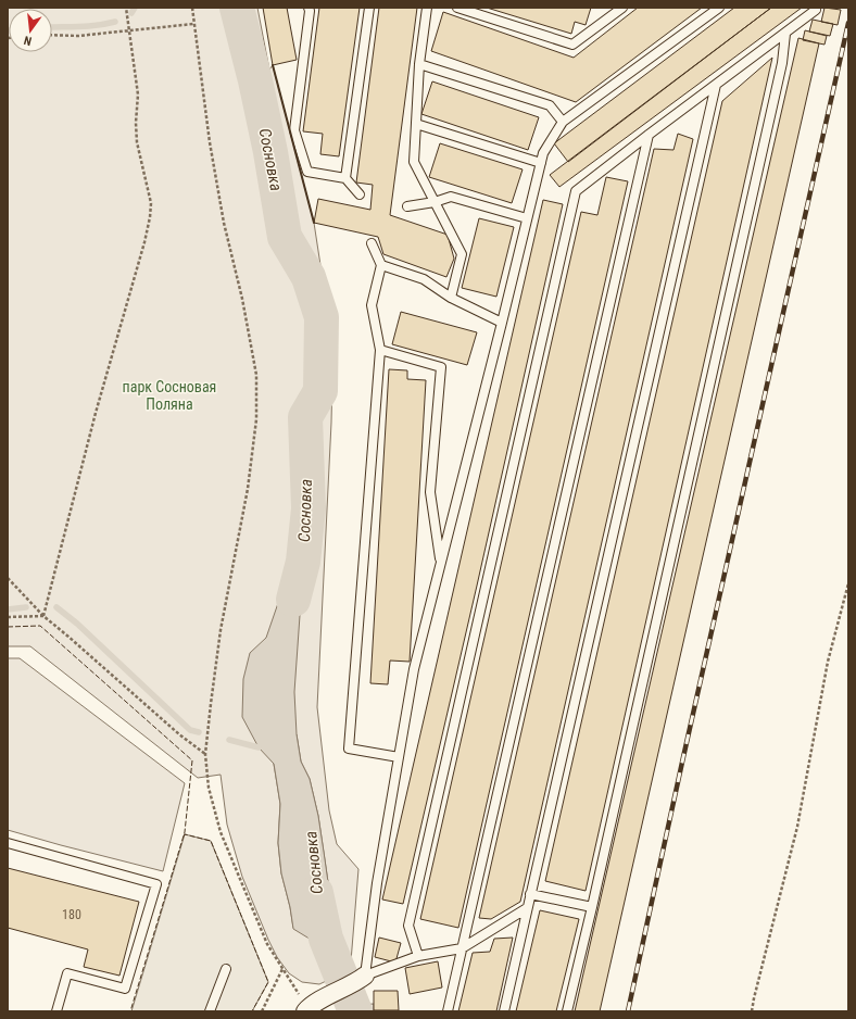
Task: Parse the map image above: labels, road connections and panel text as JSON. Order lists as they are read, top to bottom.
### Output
{
  "water": ["Сосновка"],
  "parks": ["парк Сосновая Поляна"],
  "house_numbers": ["180"],
  "north": "bottom"
}
